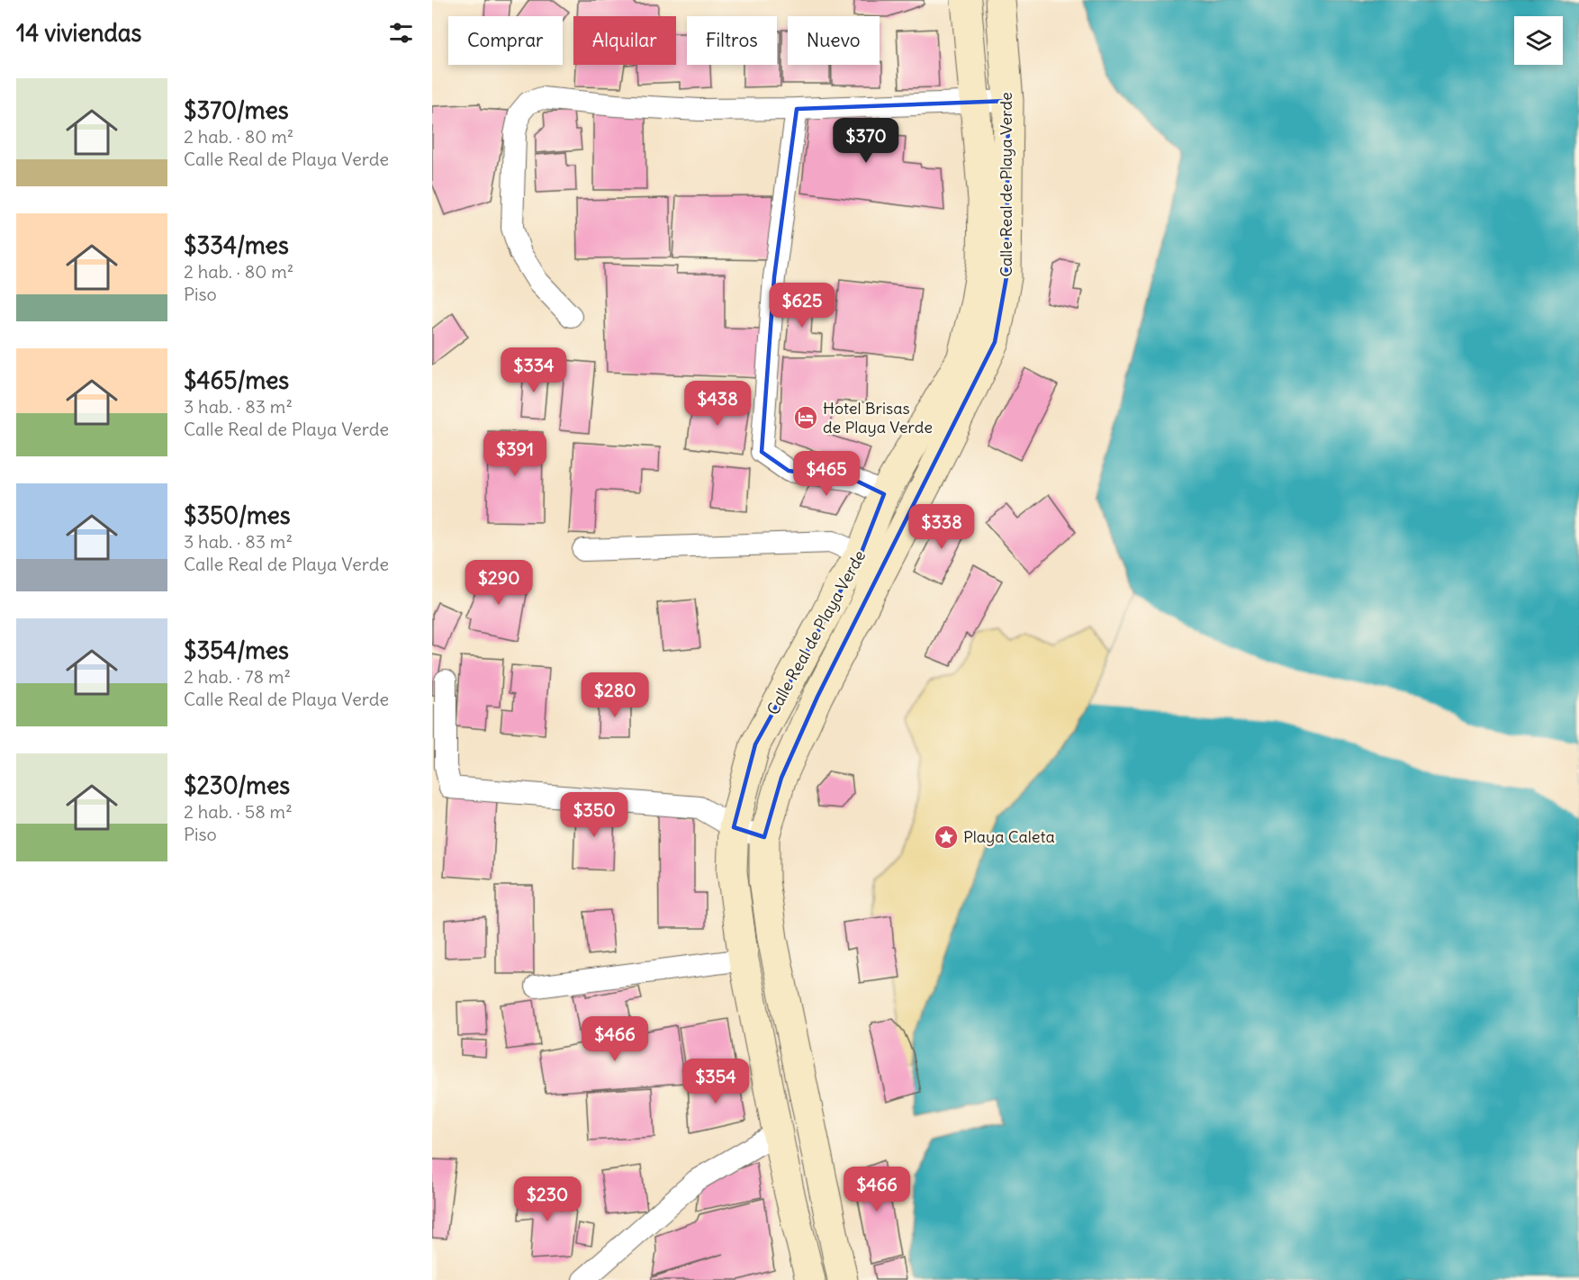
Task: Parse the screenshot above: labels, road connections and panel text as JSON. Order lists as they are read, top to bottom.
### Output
{
  "streets": {
    "street": ["Calle Real de Playa Verde"]
  },
  "places": {
    "hotel": ["Hotel Brisas de Playa Verde"],
    "place": ["Playa Caleta"]
  },
  "page": {
    "heading": "14 viviendas",
    "chip": [
      "Comprar",
      "Alquilar",
      "Filtros",
      "Nuevo"
    ],
    "list": [
      {
        "name": "$370/mes",
        "note": "2 hab. · 80 m² · Calle Real de Playa Verde"
      },
      {
        "name": "$334/mes",
        "note": "2 hab. · 80 m² · Piso"
      },
      {
        "name": "$465/mes",
        "note": "3 hab. · 83 m² · Calle Real de Playa Verde"
      },
      {
        "name": "$350/mes",
        "note": "3 hab. · 83 m² · Calle Real de Playa Verde"
      },
      {
        "name": "$354/mes",
        "note": "2 hab. · 78 m² · Calle Real de Playa Verde"
      },
      {
        "name": "$230/mes",
        "note": "2 hab. · 58 m² · Piso"
      }
    ],
    "price": [
      "$370",
      "$625",
      "$334",
      "$438",
      "$391",
      "$465",
      "$338",
      "$290",
      "$280",
      "$350",
      "$466",
      "$354",
      "$466",
      "$230"
    ]
  }
}
